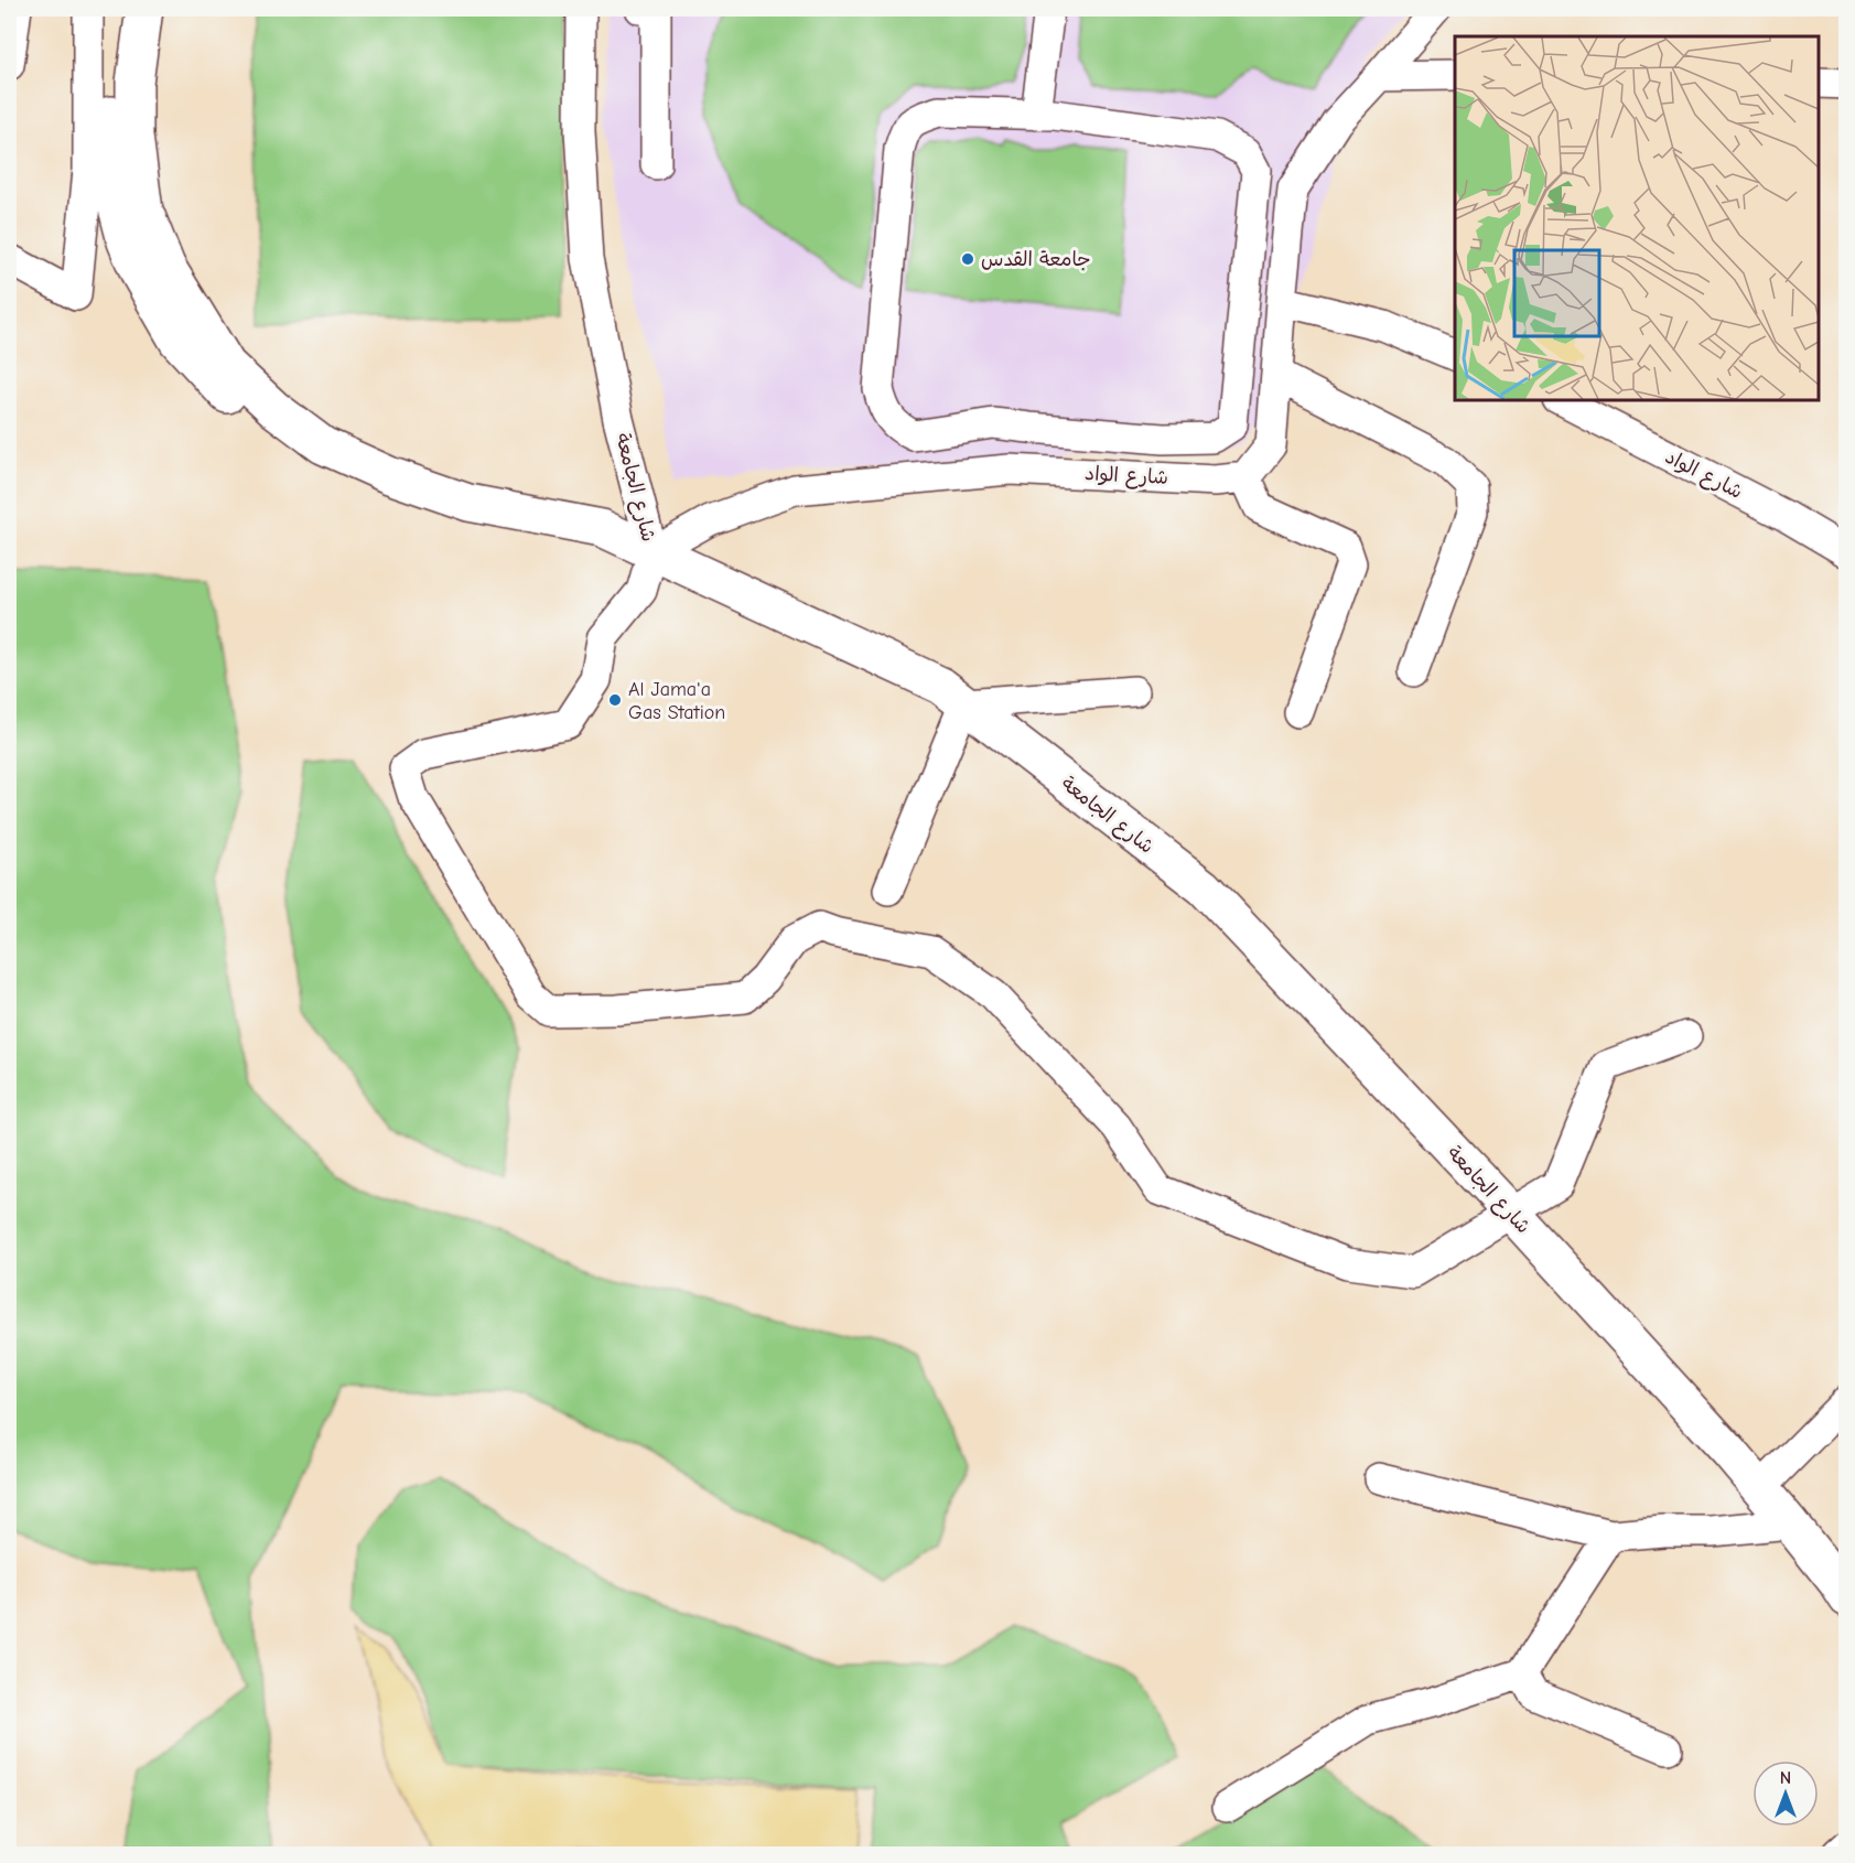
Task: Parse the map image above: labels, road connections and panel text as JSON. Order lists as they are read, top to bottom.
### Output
{
  "streets": {
    "main road": ["شارع الجامعة"],
    "street": ["شارع الواد"]
  },
  "crossings": [
    ["شارع الواد", "شارع الجامعة"]
  ],
  "places": ["جامعة القدس", "Al Jama'a Gas Station"],
  "north": "top"
}
